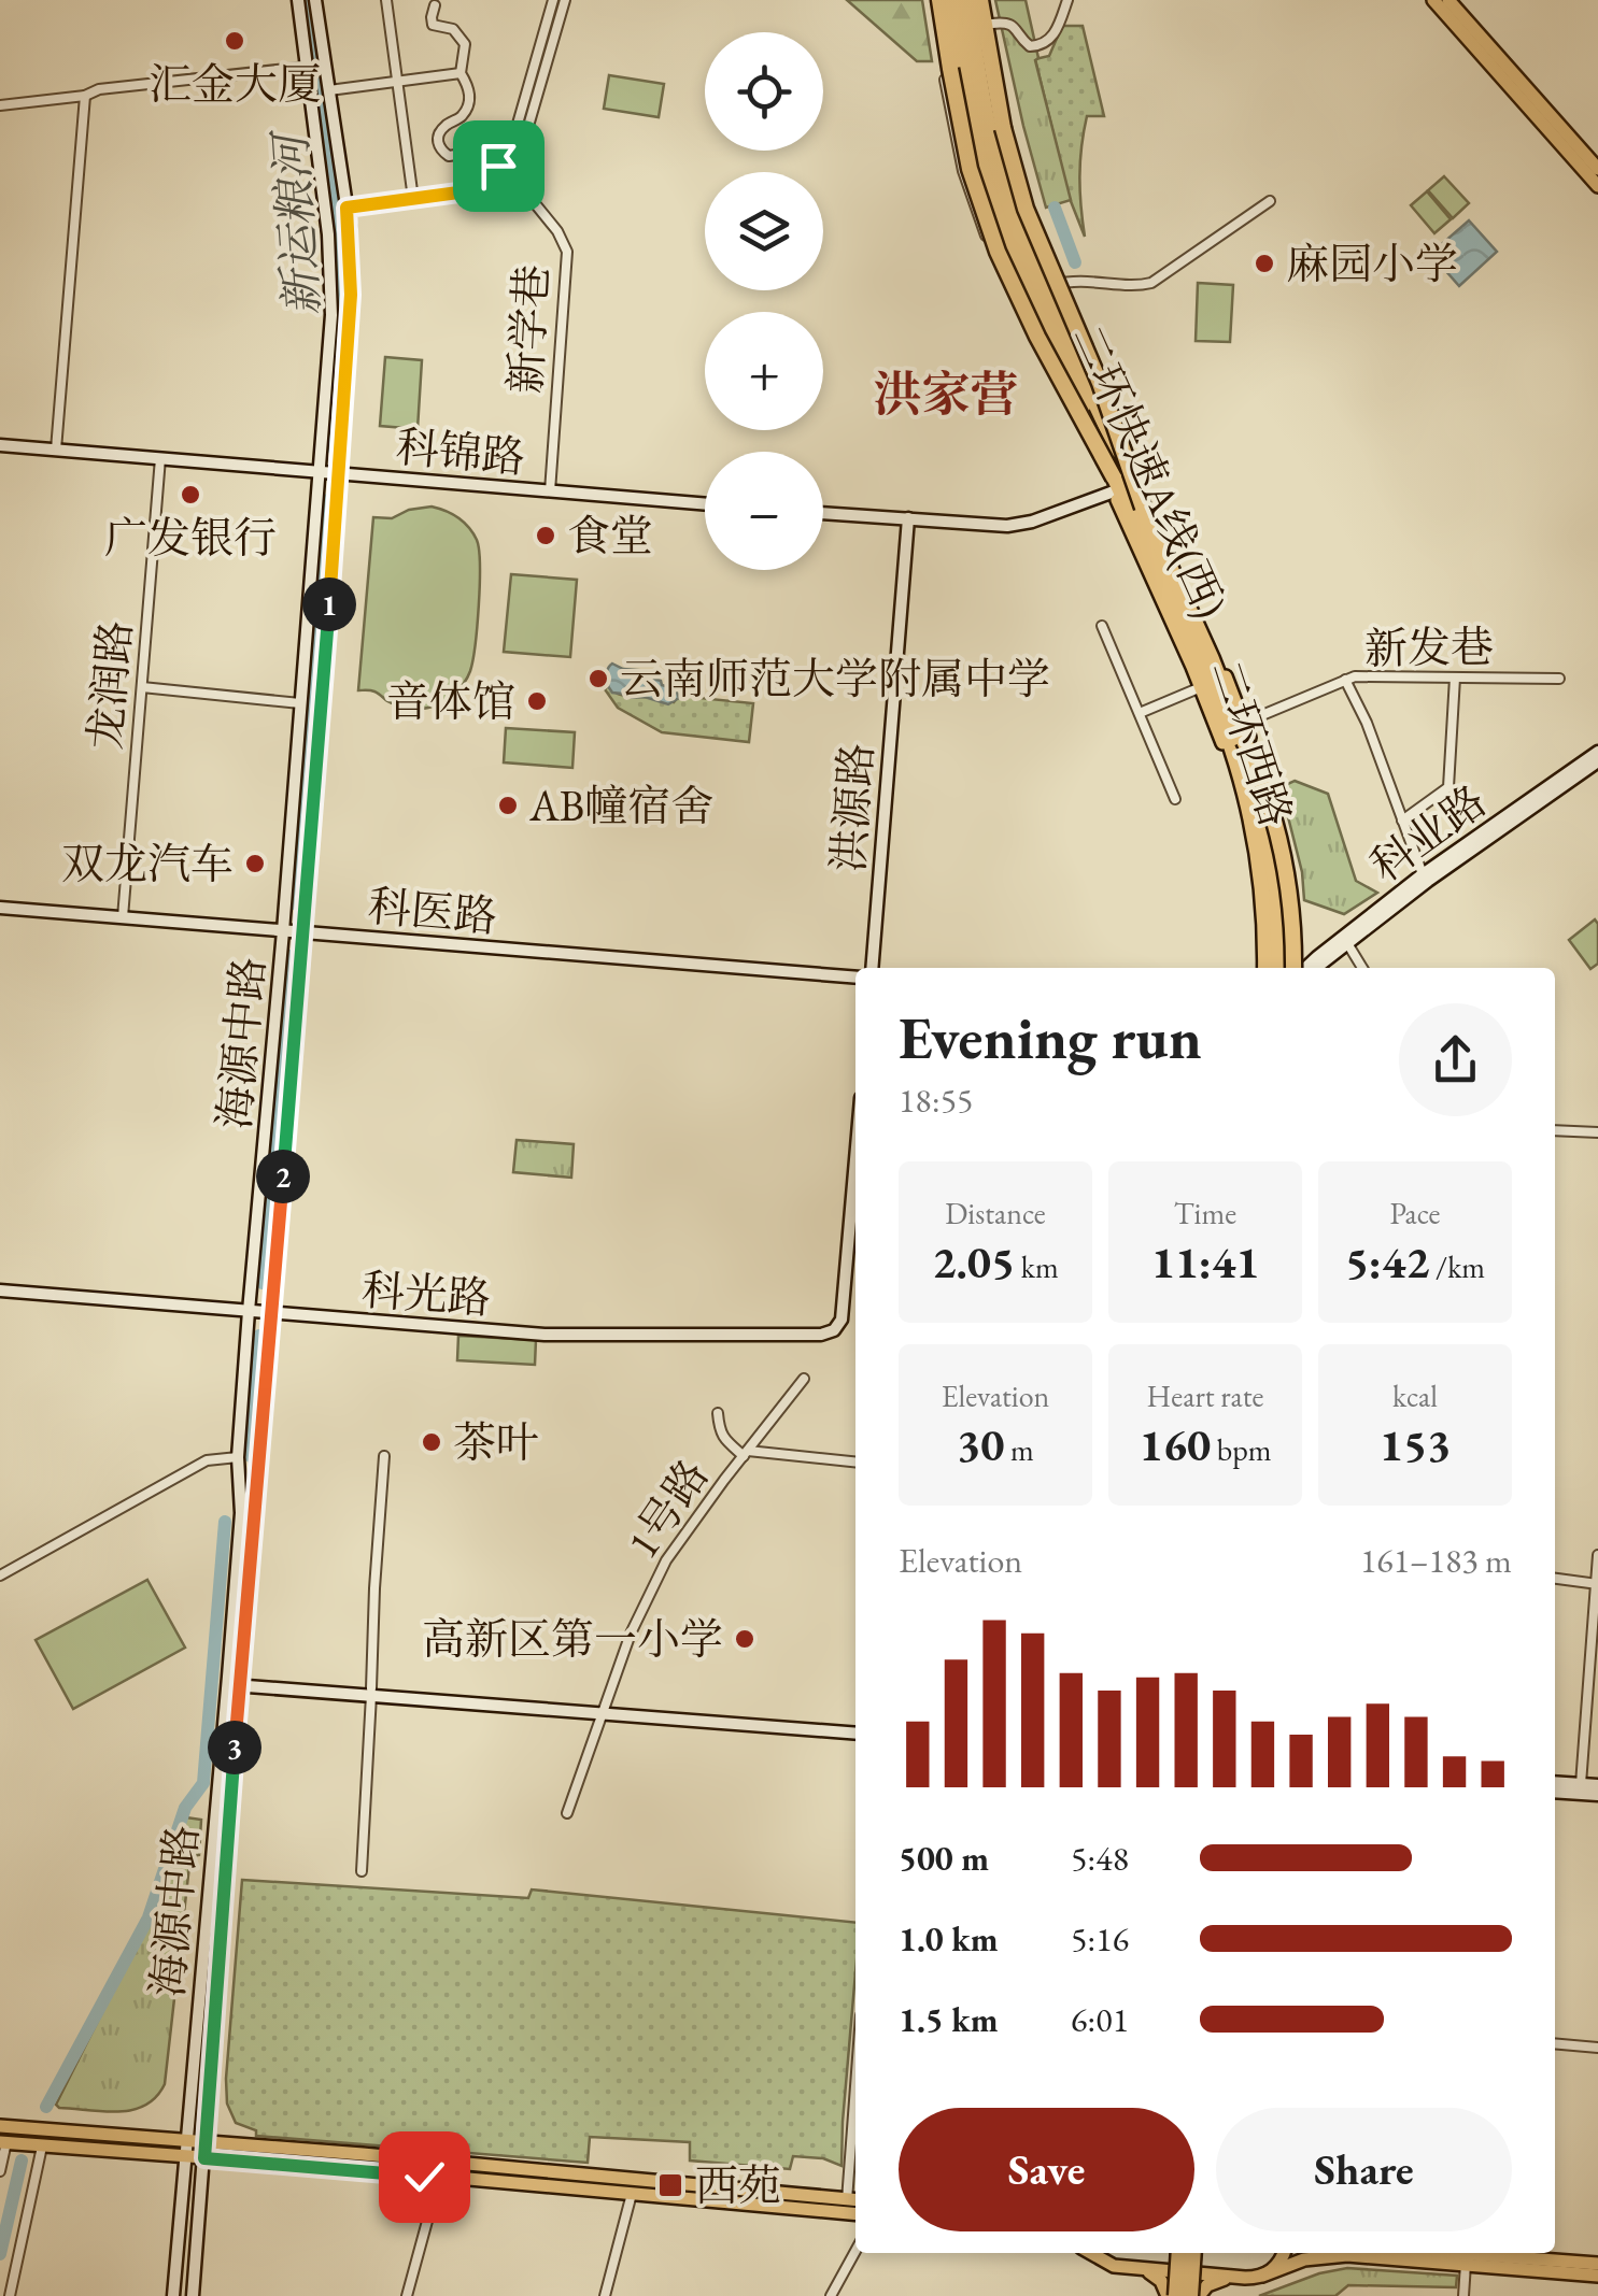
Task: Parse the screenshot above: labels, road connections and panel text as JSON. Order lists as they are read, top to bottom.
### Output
{
  "streets": {
    "highway": ["二环快速A线(西)"],
    "main road": ["二环西路"],
    "street": [
      "新学巷",
      "科锦路",
      "新发巷",
      "龙润路",
      "洪源路",
      "科业路",
      "科医路",
      "海源中路",
      "科光路",
      "1号路"
    ]
  },
  "crossings": [
    ["新学巷", "科锦路"],
    ["科锦路", "龙润路"],
    ["科锦路", "海源中路"],
    ["二环快速A线(西)", "二环西路"],
    ["新发巷", "二环西路"],
    ["龙润路", "科医路"],
    ["科医路", "海源中路"],
    ["海源中路", "科光路"]
  ],
  "districts": ["洪家营"],
  "water": ["新运粮河"],
  "places": {
    "other": [
      "汇金大厦",
      "麻园小学",
      "广发银行",
      "食堂",
      "云南师范大学附属中学",
      "音体馆",
      "AB幢宿舍",
      "双龙汽车",
      "茶叶",
      "高新区第一小学"
    ],
    "transit": ["西苑"]
  },
  "page": {
    "map_buttons": ["+", "−"],
    "pins": ["1", "2", "3"],
    "heading": ["Evening run", "18:55"],
    "stats": [
      ["Distance", "2.05 km"],
      ["Time", "11:41"],
      ["Pace", "5:42 /km"],
      ["Elevation", "30 m"],
      ["Heart rate", "160 bpm"],
      ["kcal", "153"]
    ],
    "chart": ["Elevation", "161–183 m"],
    "list": [
      {
        "name": "500 m",
        "note": "5:48"
      },
      {
        "name": "1.0 km",
        "note": "5:16"
      },
      {
        "name": "1.5 km",
        "note": "6:01"
      }
    ],
    "buttons": ["Save", "Share"]
  }
}
